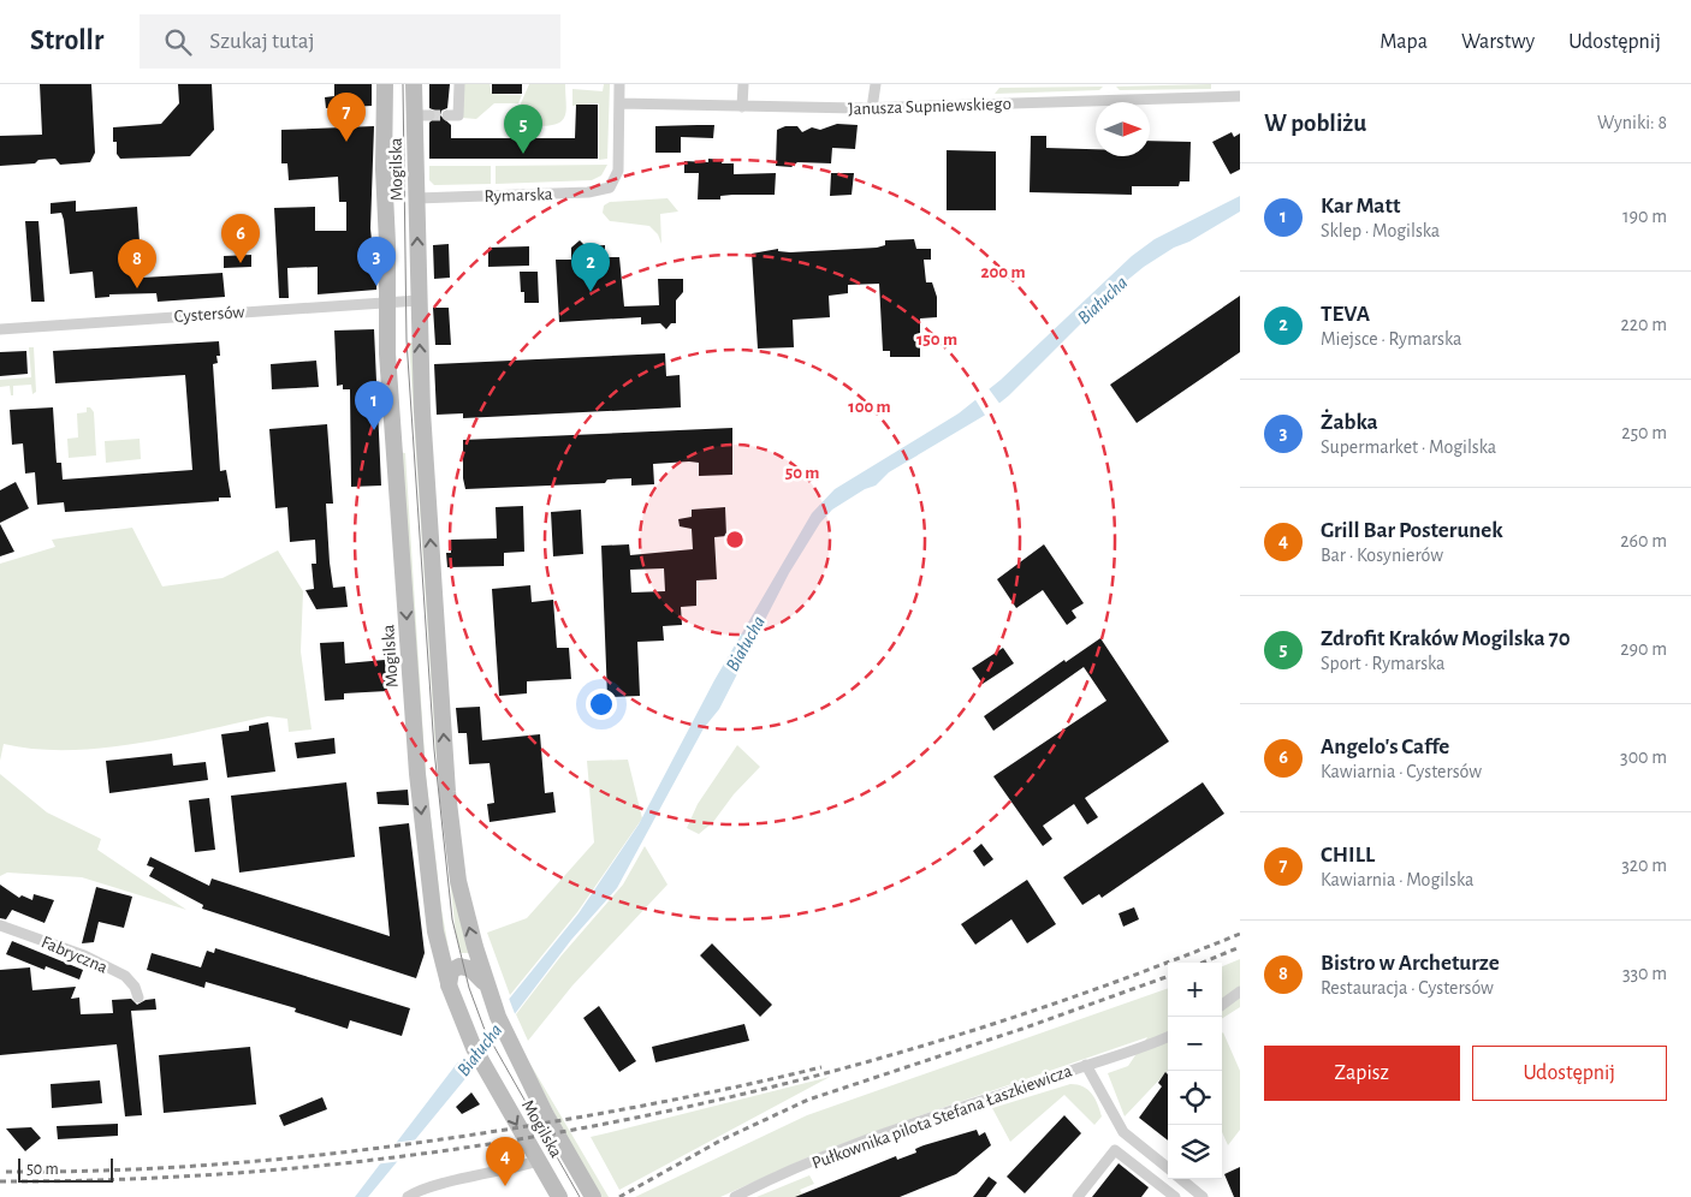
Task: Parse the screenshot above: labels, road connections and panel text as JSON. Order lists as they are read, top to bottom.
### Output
{
  "streets": {
    "main road": ["Mogilska"],
    "street": [
      "Janusza Supniewskiego",
      "Rymarska",
      "Cystersów",
      "Fabryczna",
      "Pułkownika pilota Stefana Łaszkiewicza"
    ]
  },
  "crossings": [
    ["Janusza Supniewskiego", "Rymarska"],
    ["Mogilska", "Rymarska"],
    ["Mogilska", "Cystersów"]
  ],
  "water": ["Białucha"],
  "scale_bar": "50 m",
  "north": "right",
  "page": {
    "header": "Strollr",
    "search": "Szukaj tutaj",
    "nav": ["Mapa", "Warstwy", "Udostępnij"],
    "heading": ["W pobliżu", "Wyniki: 8"],
    "pins": [
      "7",
      "5",
      "6",
      "3",
      "8",
      "2",
      "1",
      "4"
    ],
    "list": [
      {
        "mark": "1",
        "name": "Kar Matt",
        "note": "Sklep · Mogilska",
        "value": "190 m"
      },
      {
        "mark": "2",
        "name": "TEVA",
        "note": "Miejsce · Rymarska",
        "value": "220 m"
      },
      {
        "mark": "3",
        "name": "Żabka",
        "note": "Supermarket · Mogilska",
        "value": "250 m"
      },
      {
        "mark": "4",
        "name": "Grill Bar Posterunek",
        "note": "Bar · Kosynierów",
        "value": "260 m"
      },
      {
        "mark": "5",
        "name": "Zdrofit Kraków Mogilska 70",
        "note": "Sport · Rymarska",
        "value": "290 m"
      },
      {
        "mark": "6",
        "name": "Angelo's Caffe",
        "note": "Kawiarnia · Cystersów",
        "value": "300 m"
      },
      {
        "mark": "7",
        "name": "CHILL",
        "note": "Kawiarnia · Mogilska",
        "value": "320 m"
      },
      {
        "mark": "8",
        "name": "Bistro w Archeturze",
        "note": "Restauracja · Cystersów",
        "value": "330 m"
      }
    ],
    "map_buttons": ["+", "−"],
    "buttons": ["Zapisz", "Udostępnij"],
    "scale": "50 m"
  },
  "rings": [
    "200 m",
    "150 m",
    "100 m",
    "50 m"
  ]
}
